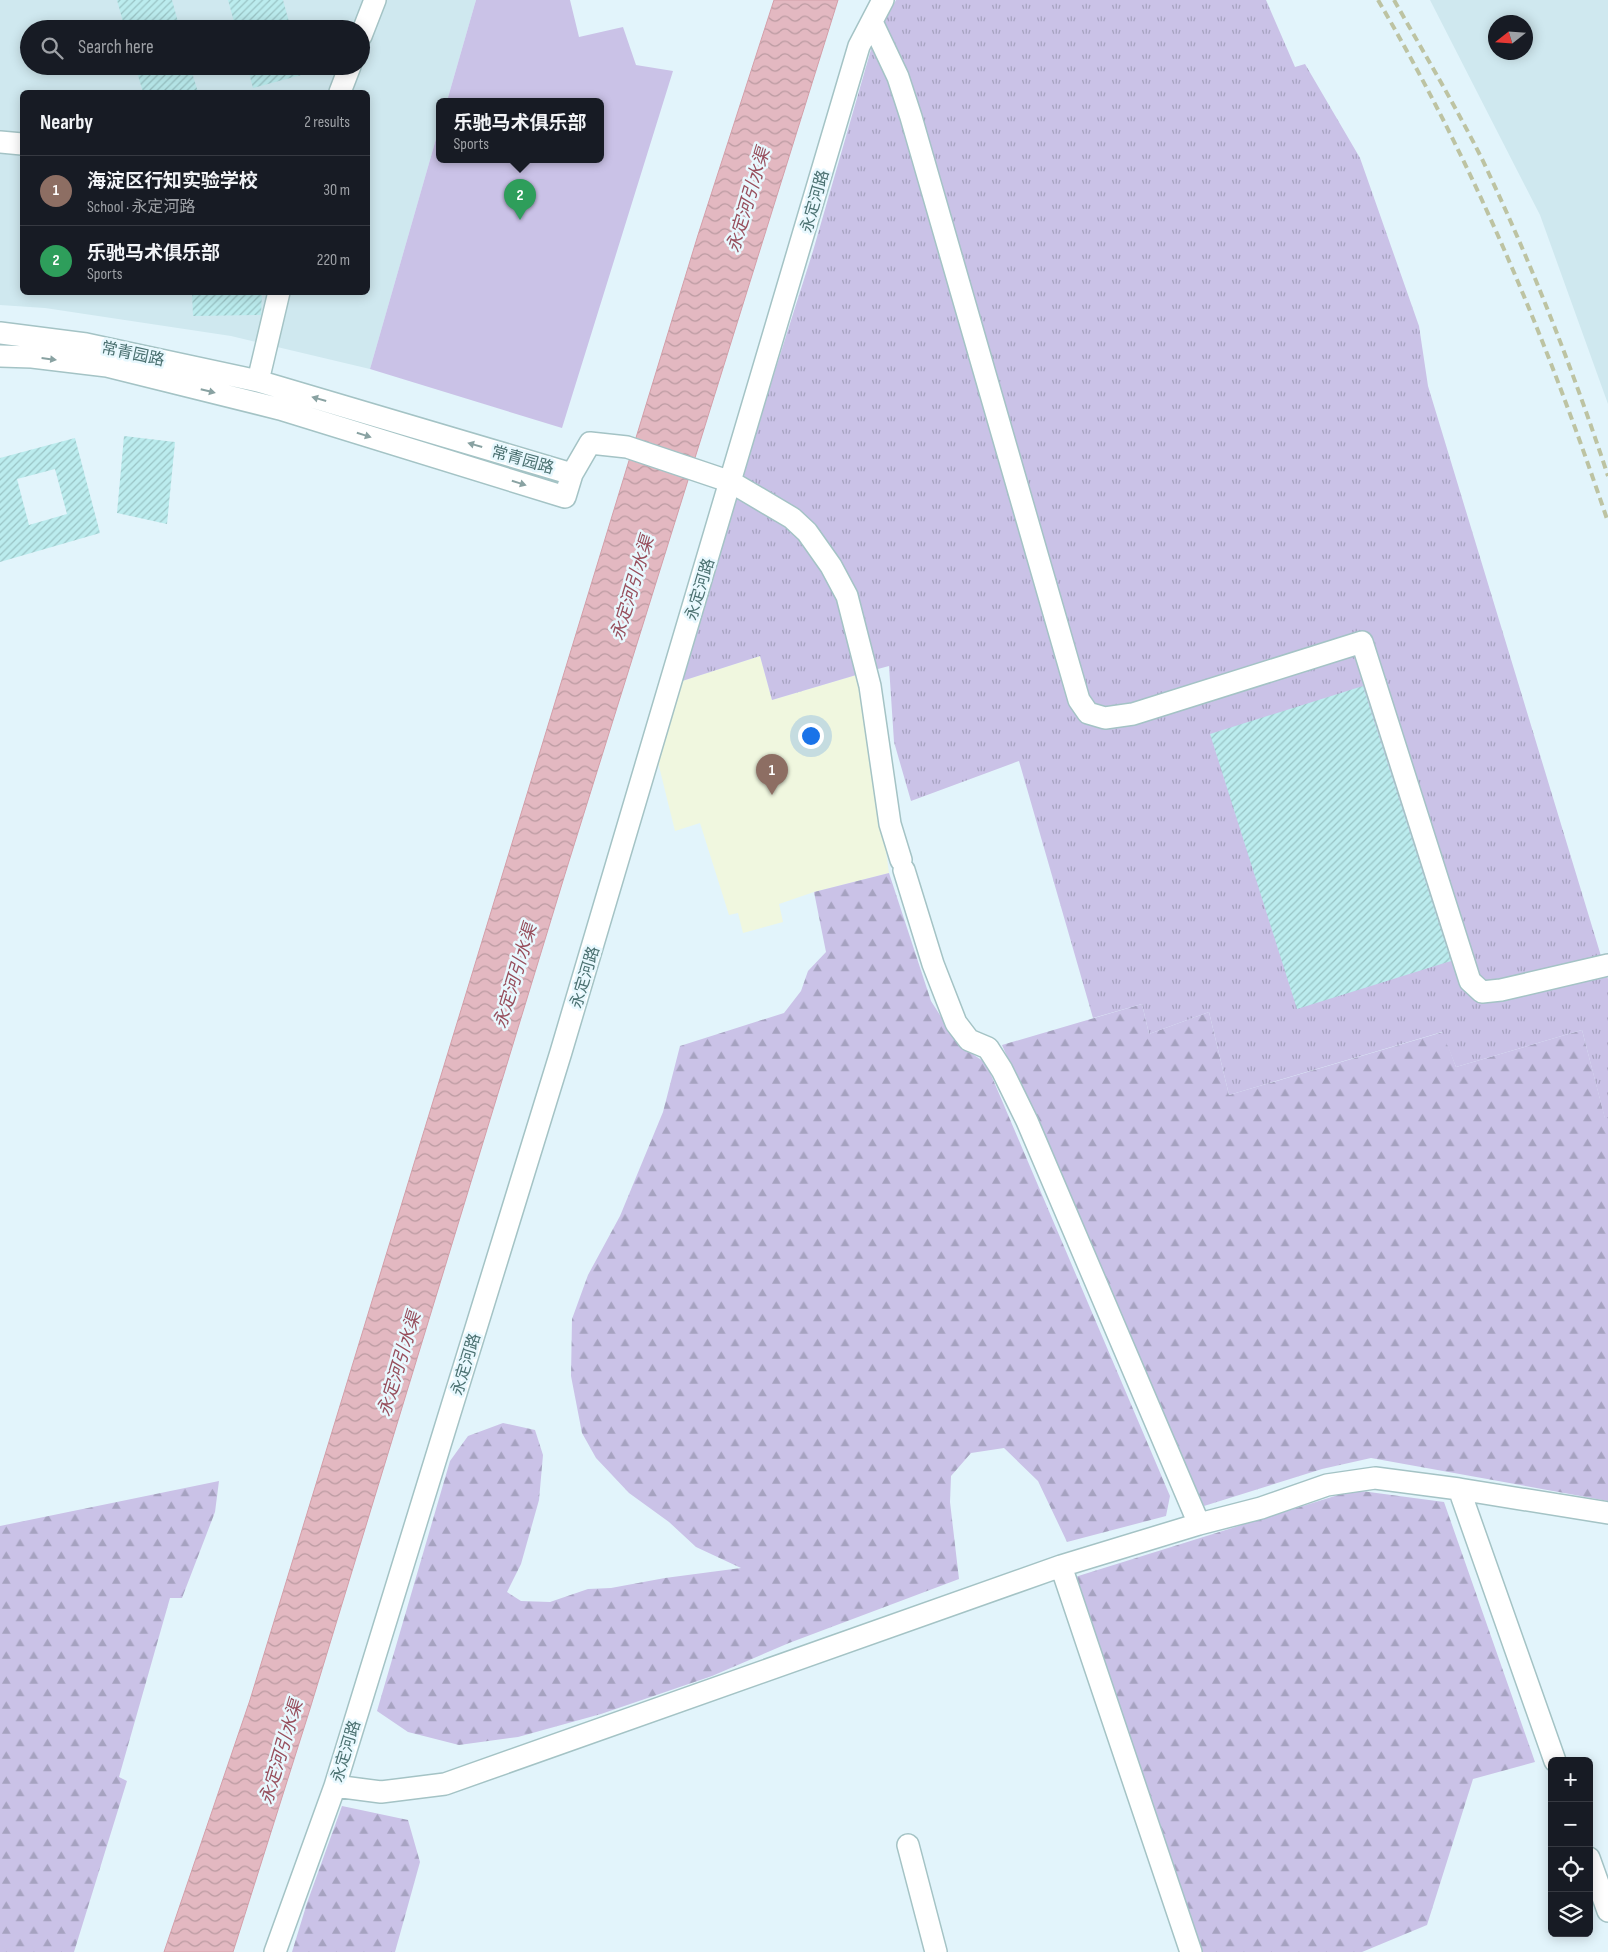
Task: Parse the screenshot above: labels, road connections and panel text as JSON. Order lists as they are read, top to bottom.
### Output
{
  "streets": {
    "street": ["永定河路", "常青园路"]
  },
  "water": ["永定河引水渠"],
  "north": "left",
  "page": {
    "search": "Search here",
    "heading": ["Nearby", "2 results"],
    "popup": ["乐驰马术俱乐部", "Sports"],
    "list": [
      {
        "mark": "1",
        "name": "海淀区行知实验学校",
        "note": "School · 永定河路",
        "value": "30 m"
      },
      {
        "mark": "2",
        "name": "乐驰马术俱乐部",
        "note": "Sports",
        "value": "220 m"
      }
    ],
    "pins": ["2", "1"],
    "map_buttons": ["+", "−"]
  }
}
